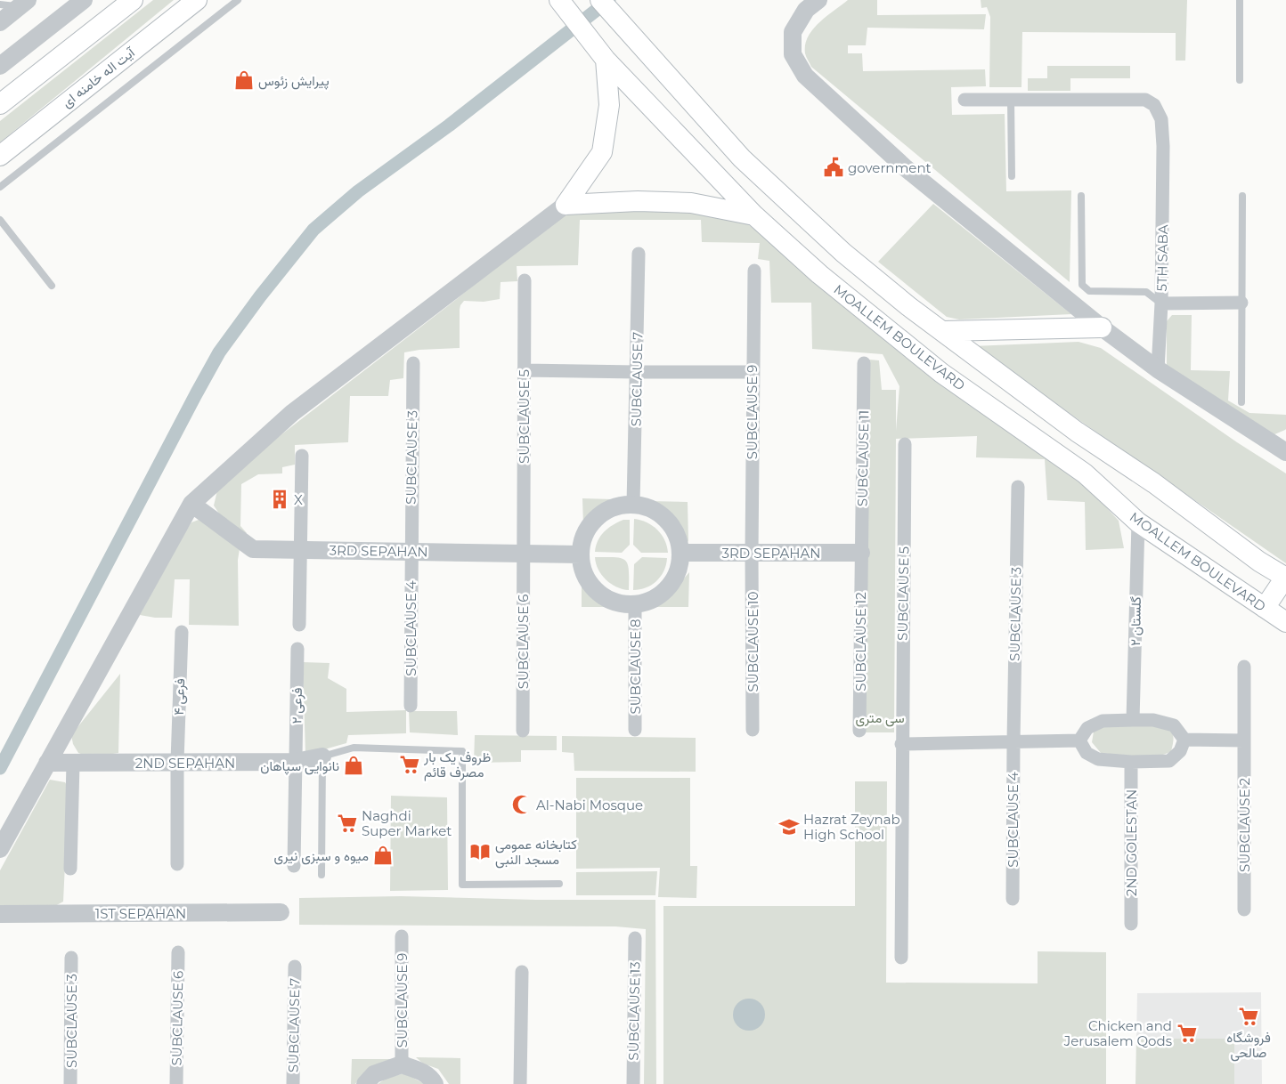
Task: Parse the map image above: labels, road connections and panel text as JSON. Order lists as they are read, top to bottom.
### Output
{
  "streets": {
    "main road": ["آیت اله خامنه ای", "MOALLEM BOULEVARD"],
    "street": [
      "5TH SABA",
      "SUBCLAUSE 7",
      "SUBCLAUSE 9",
      "SUBCLAUSE 5",
      "SUBCLAUSE 3",
      "SUBCLAUSE 11",
      "3RD SEPAHAN",
      "گلستان ۲",
      "SUBCLAUSE 4",
      "SUBCLAUSE 6",
      "SUBCLAUSE 10",
      "SUBCLAUSE 12",
      "SUBCLAUSE 8",
      "فرعی ۴",
      "فرعی ۲",
      "2ND SEPAHAN",
      "SUBCLAUSE 2",
      "2ND GOLESTAN",
      "1ST SEPAHAN",
      "SUBCLAUSE 13"
    ]
  },
  "crossings": [
    ["MOALLEM BOULEVARD", "گلستان ۲"],
    ["SUBCLAUSE 7", "3RD SEPAHAN"],
    ["SUBCLAUSE 7", "SUBCLAUSE 8"],
    ["SUBCLAUSE 9", "3RD SEPAHAN"],
    ["SUBCLAUSE 9", "SUBCLAUSE 10"],
    ["SUBCLAUSE 5", "3RD SEPAHAN"],
    ["SUBCLAUSE 5", "SUBCLAUSE 6"],
    ["SUBCLAUSE 3", "3RD SEPAHAN"],
    ["SUBCLAUSE 3", "SUBCLAUSE 4"],
    ["SUBCLAUSE 11", "3RD SEPAHAN"],
    ["SUBCLAUSE 11", "SUBCLAUSE 12"],
    ["3RD SEPAHAN", "SUBCLAUSE 4"],
    ["3RD SEPAHAN", "SUBCLAUSE 6"],
    ["3RD SEPAHAN", "SUBCLAUSE 10"],
    ["3RD SEPAHAN", "SUBCLAUSE 12"],
    ["3RD SEPAHAN", "SUBCLAUSE 8"],
    ["فرعی ۴", "2ND SEPAHAN"],
    ["فرعی ۲", "2ND SEPAHAN"]
  ],
  "parks": ["سی متری"],
  "places": {
    "shop": ["پیرایش زئوس", "نانوایی سپاهان", "میوه و سبزی نیری"],
    "public building": ["government"],
    "building": ["X"],
    "supermarket": [
      "ظروف یک بار مصرف قائم",
      "Naghdi Super Market",
      "فروشگاه صالحی",
      "Chicken and Jerusalem Qods"
    ],
    "mosque": ["Al-Nabi Mosque"],
    "school or university": ["Hazrat Zeynab High School"],
    "library": ["کتابخانه عمومی مسجد النبی"]
  }
}
